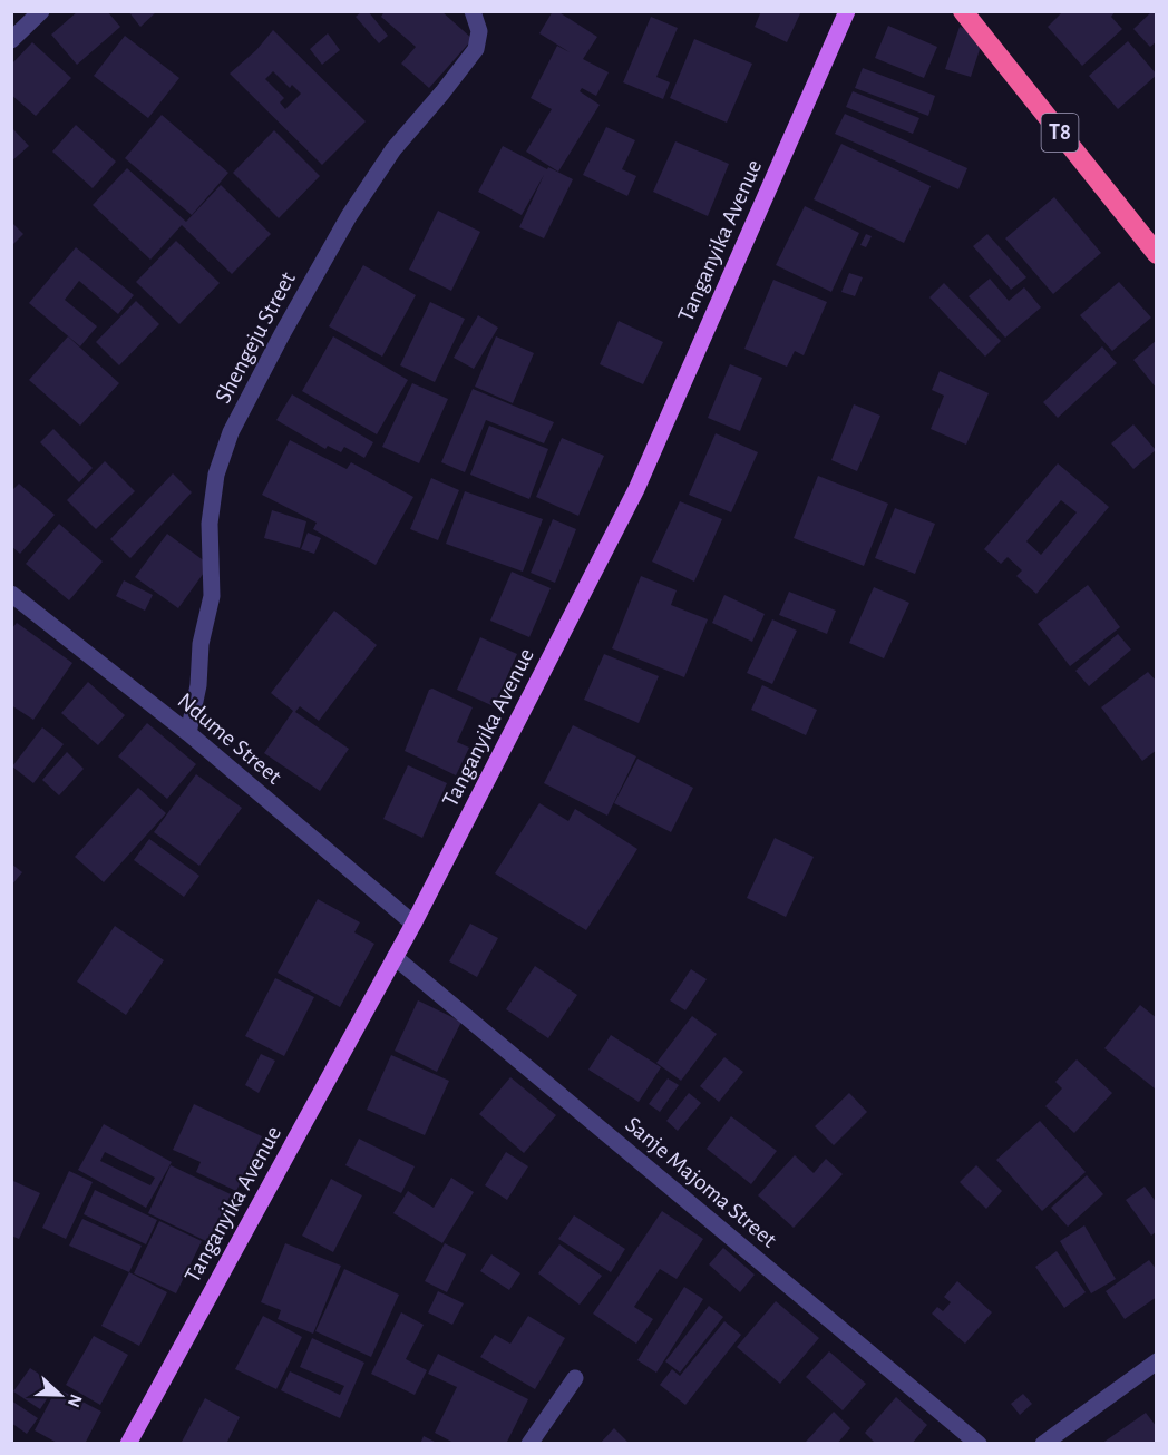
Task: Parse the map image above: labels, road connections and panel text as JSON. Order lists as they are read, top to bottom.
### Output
{
  "streets": {
    "highway": ["T8"],
    "main road": ["Tanganyika Avenue"],
    "street": ["Shengeju Street", "Ndume Street", "Sanje Majoma Street"]
  },
  "crossings": [
    ["Tanganyika Avenue", "Ndume Street"],
    ["Tanganyika Avenue", "Sanje Majoma Street"],
    ["Shengeju Street", "Ndume Street"]
  ],
  "north": "right"
}
